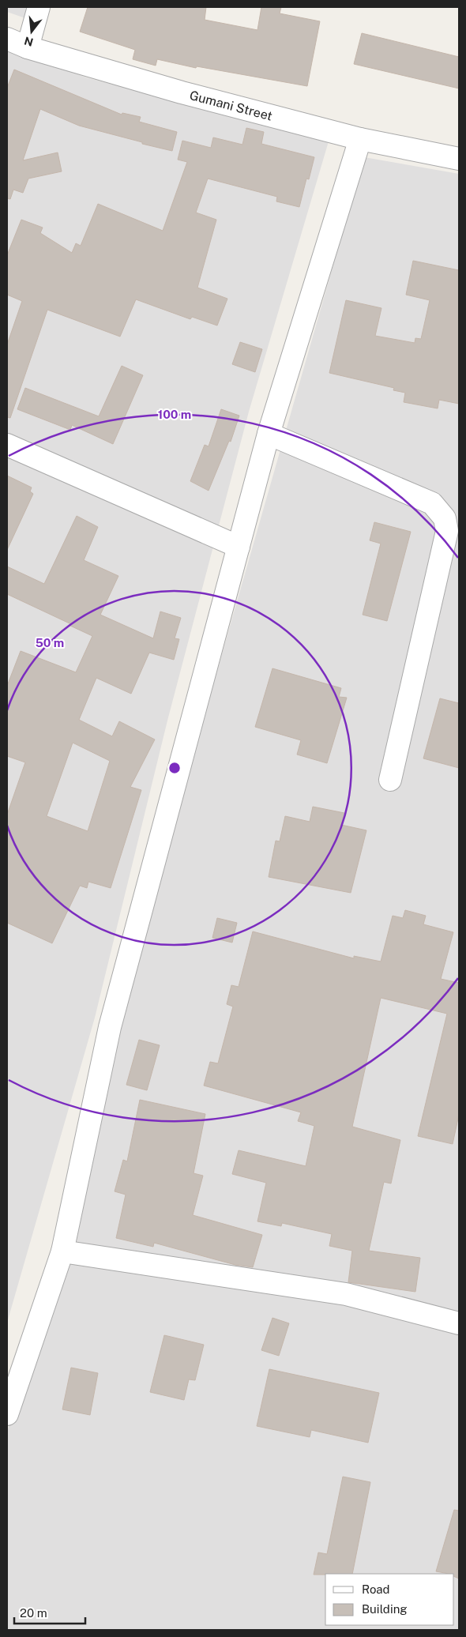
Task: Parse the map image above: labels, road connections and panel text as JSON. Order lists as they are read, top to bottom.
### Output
{
  "streets": {
    "street": ["Gumani Street"]
  },
  "legend": ["Road", "Building"],
  "scale_bar": "20 m",
  "north": "bottom",
  "rings": ["100 m", "50 m"]
}
